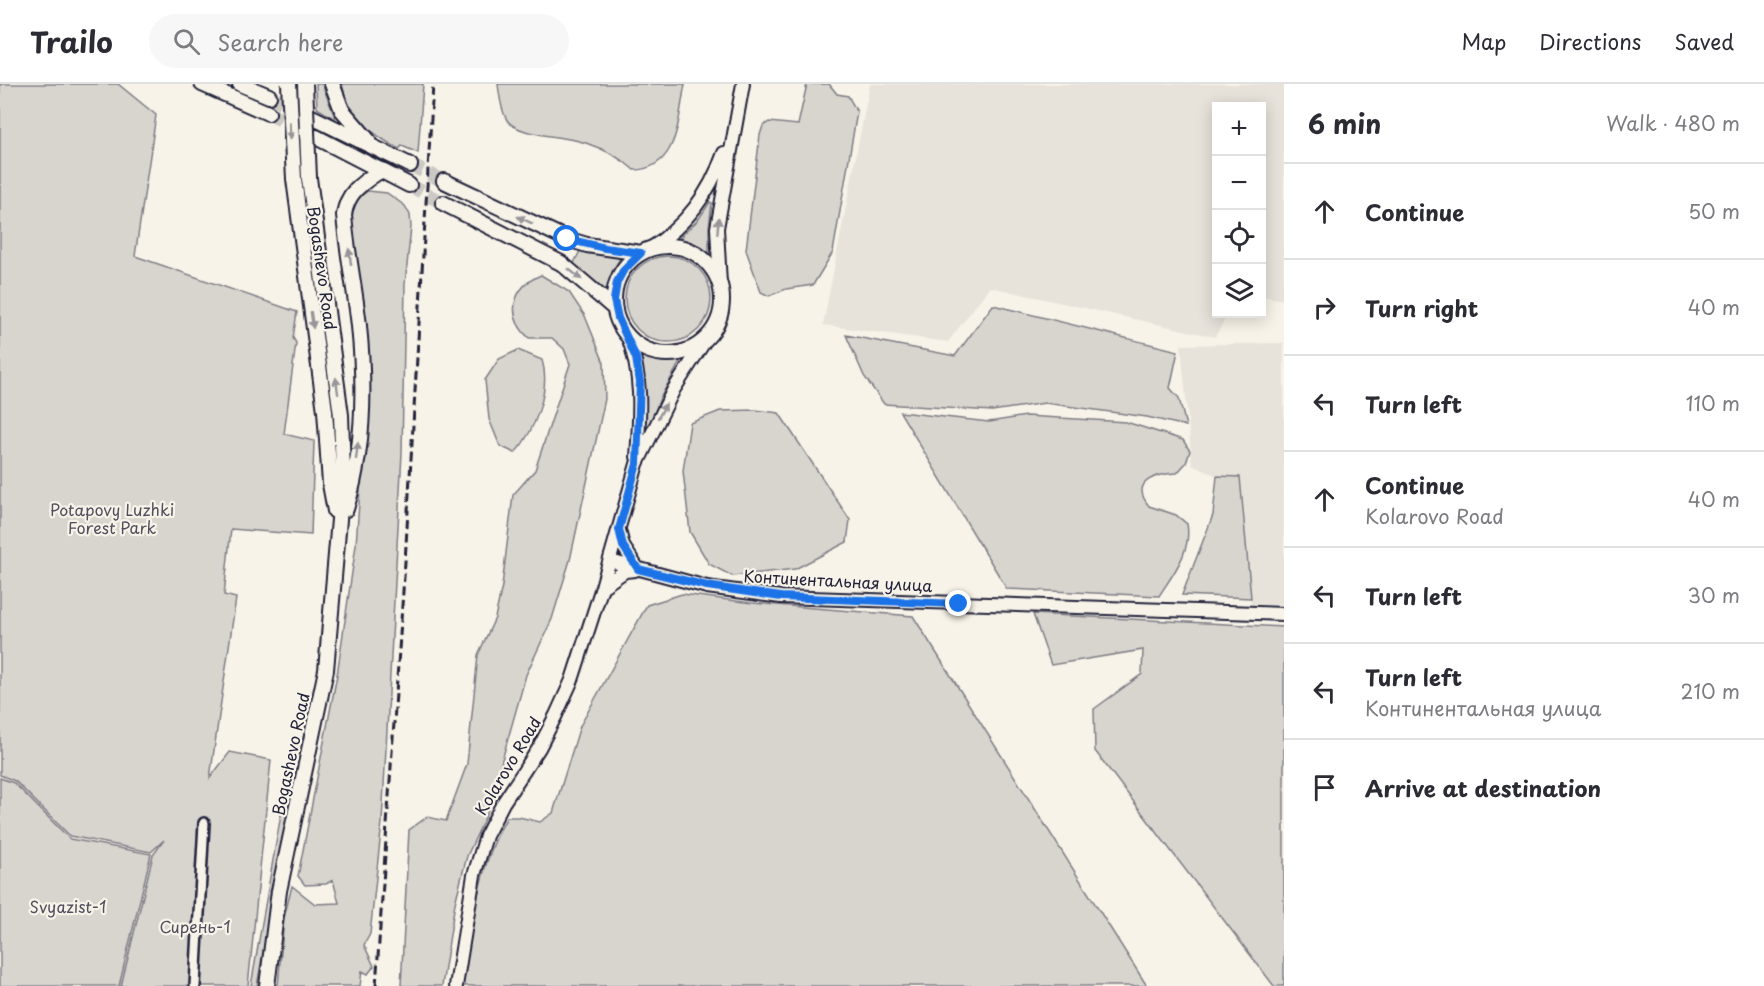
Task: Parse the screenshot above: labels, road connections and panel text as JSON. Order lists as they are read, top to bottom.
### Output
{
  "streets": {
    "main road": ["Bogashevo Road", "Континентальная улица", "Kolarovo Road"]
  },
  "crossings": [
    ["Континентальная улица", "Kolarovo Road"]
  ],
  "parks": ["Potapovy Luzhki Forest Park", "Svyazist-1", "Сирень-1"],
  "page": {
    "header": "Trailo",
    "search": "Search here",
    "nav": ["Map", "Directions", "Saved"],
    "heading": ["6 min", "Walk · 480 m"],
    "map_buttons": ["+", "−"],
    "list": [
      ["Continue", "50 m"],
      ["Turn right", "40 m"],
      ["Turn left", "110 m"],
      ["Continue", "Kolarovo Road", "40 m"],
      ["Turn left", "30 m"],
      ["Turn left", "Континентальная улица", "210 m"],
      "Arrive at destination"
    ]
  }
}
